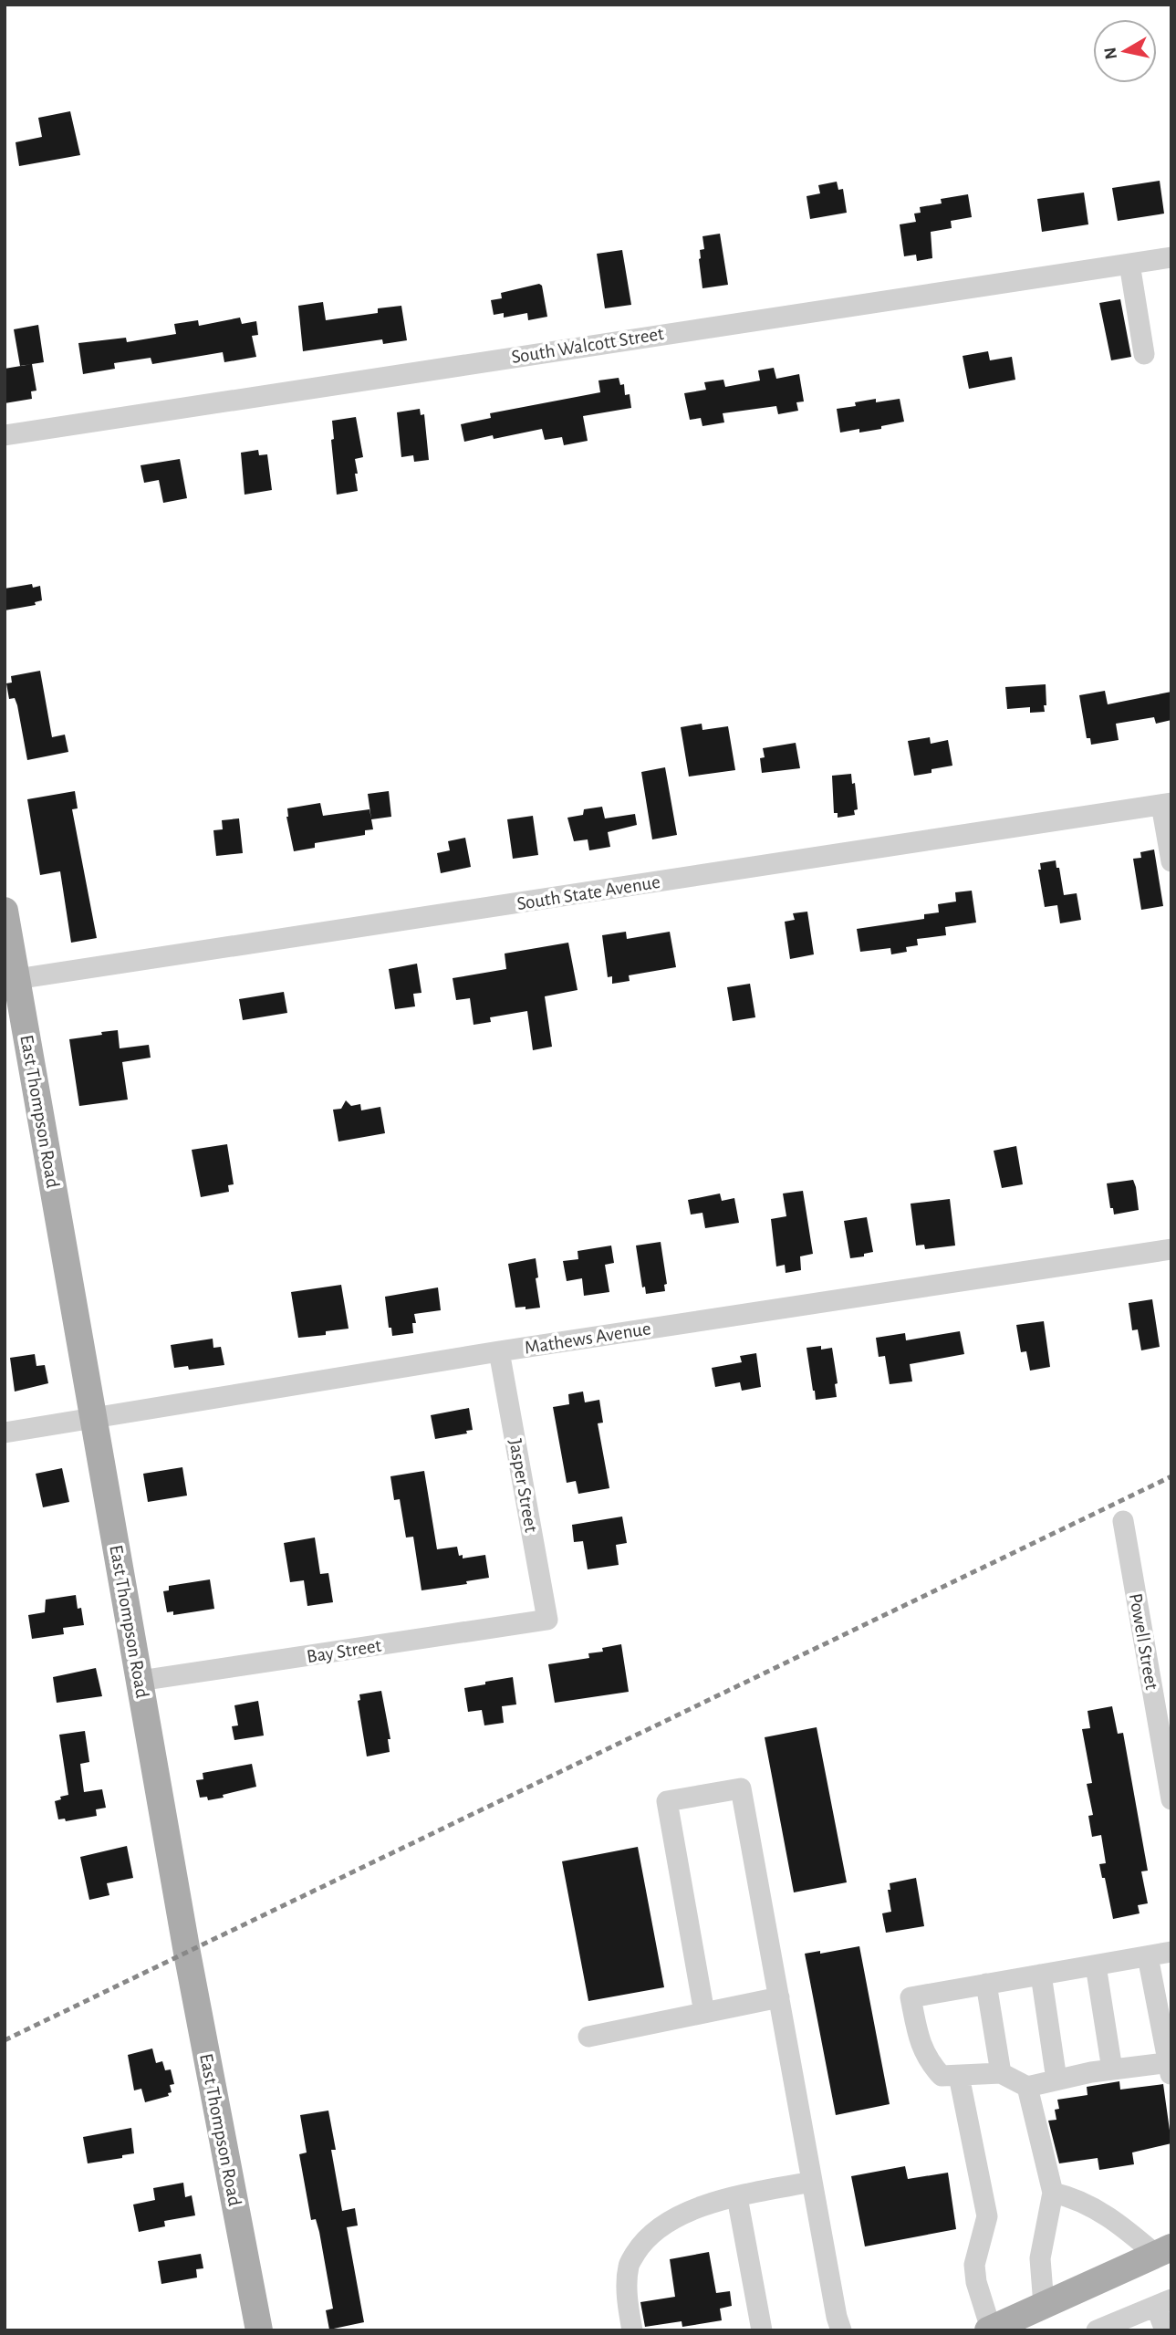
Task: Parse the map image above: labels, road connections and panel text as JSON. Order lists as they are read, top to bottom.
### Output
{
  "streets": {
    "main road": ["East Thompson Road"],
    "street": [
      "South Walcott Street",
      "South State Avenue",
      "Mathews Avenue",
      "Jasper Street",
      "Powell Street",
      "Bay Street"
    ]
  },
  "crossings": [
    ["South State Avenue", "East Thompson Road"],
    ["East Thompson Road", "Mathews Avenue"],
    ["East Thompson Road", "Bay Street"],
    ["Mathews Avenue", "Jasper Street"],
    ["Jasper Street", "Bay Street"]
  ],
  "north": "left"
}
